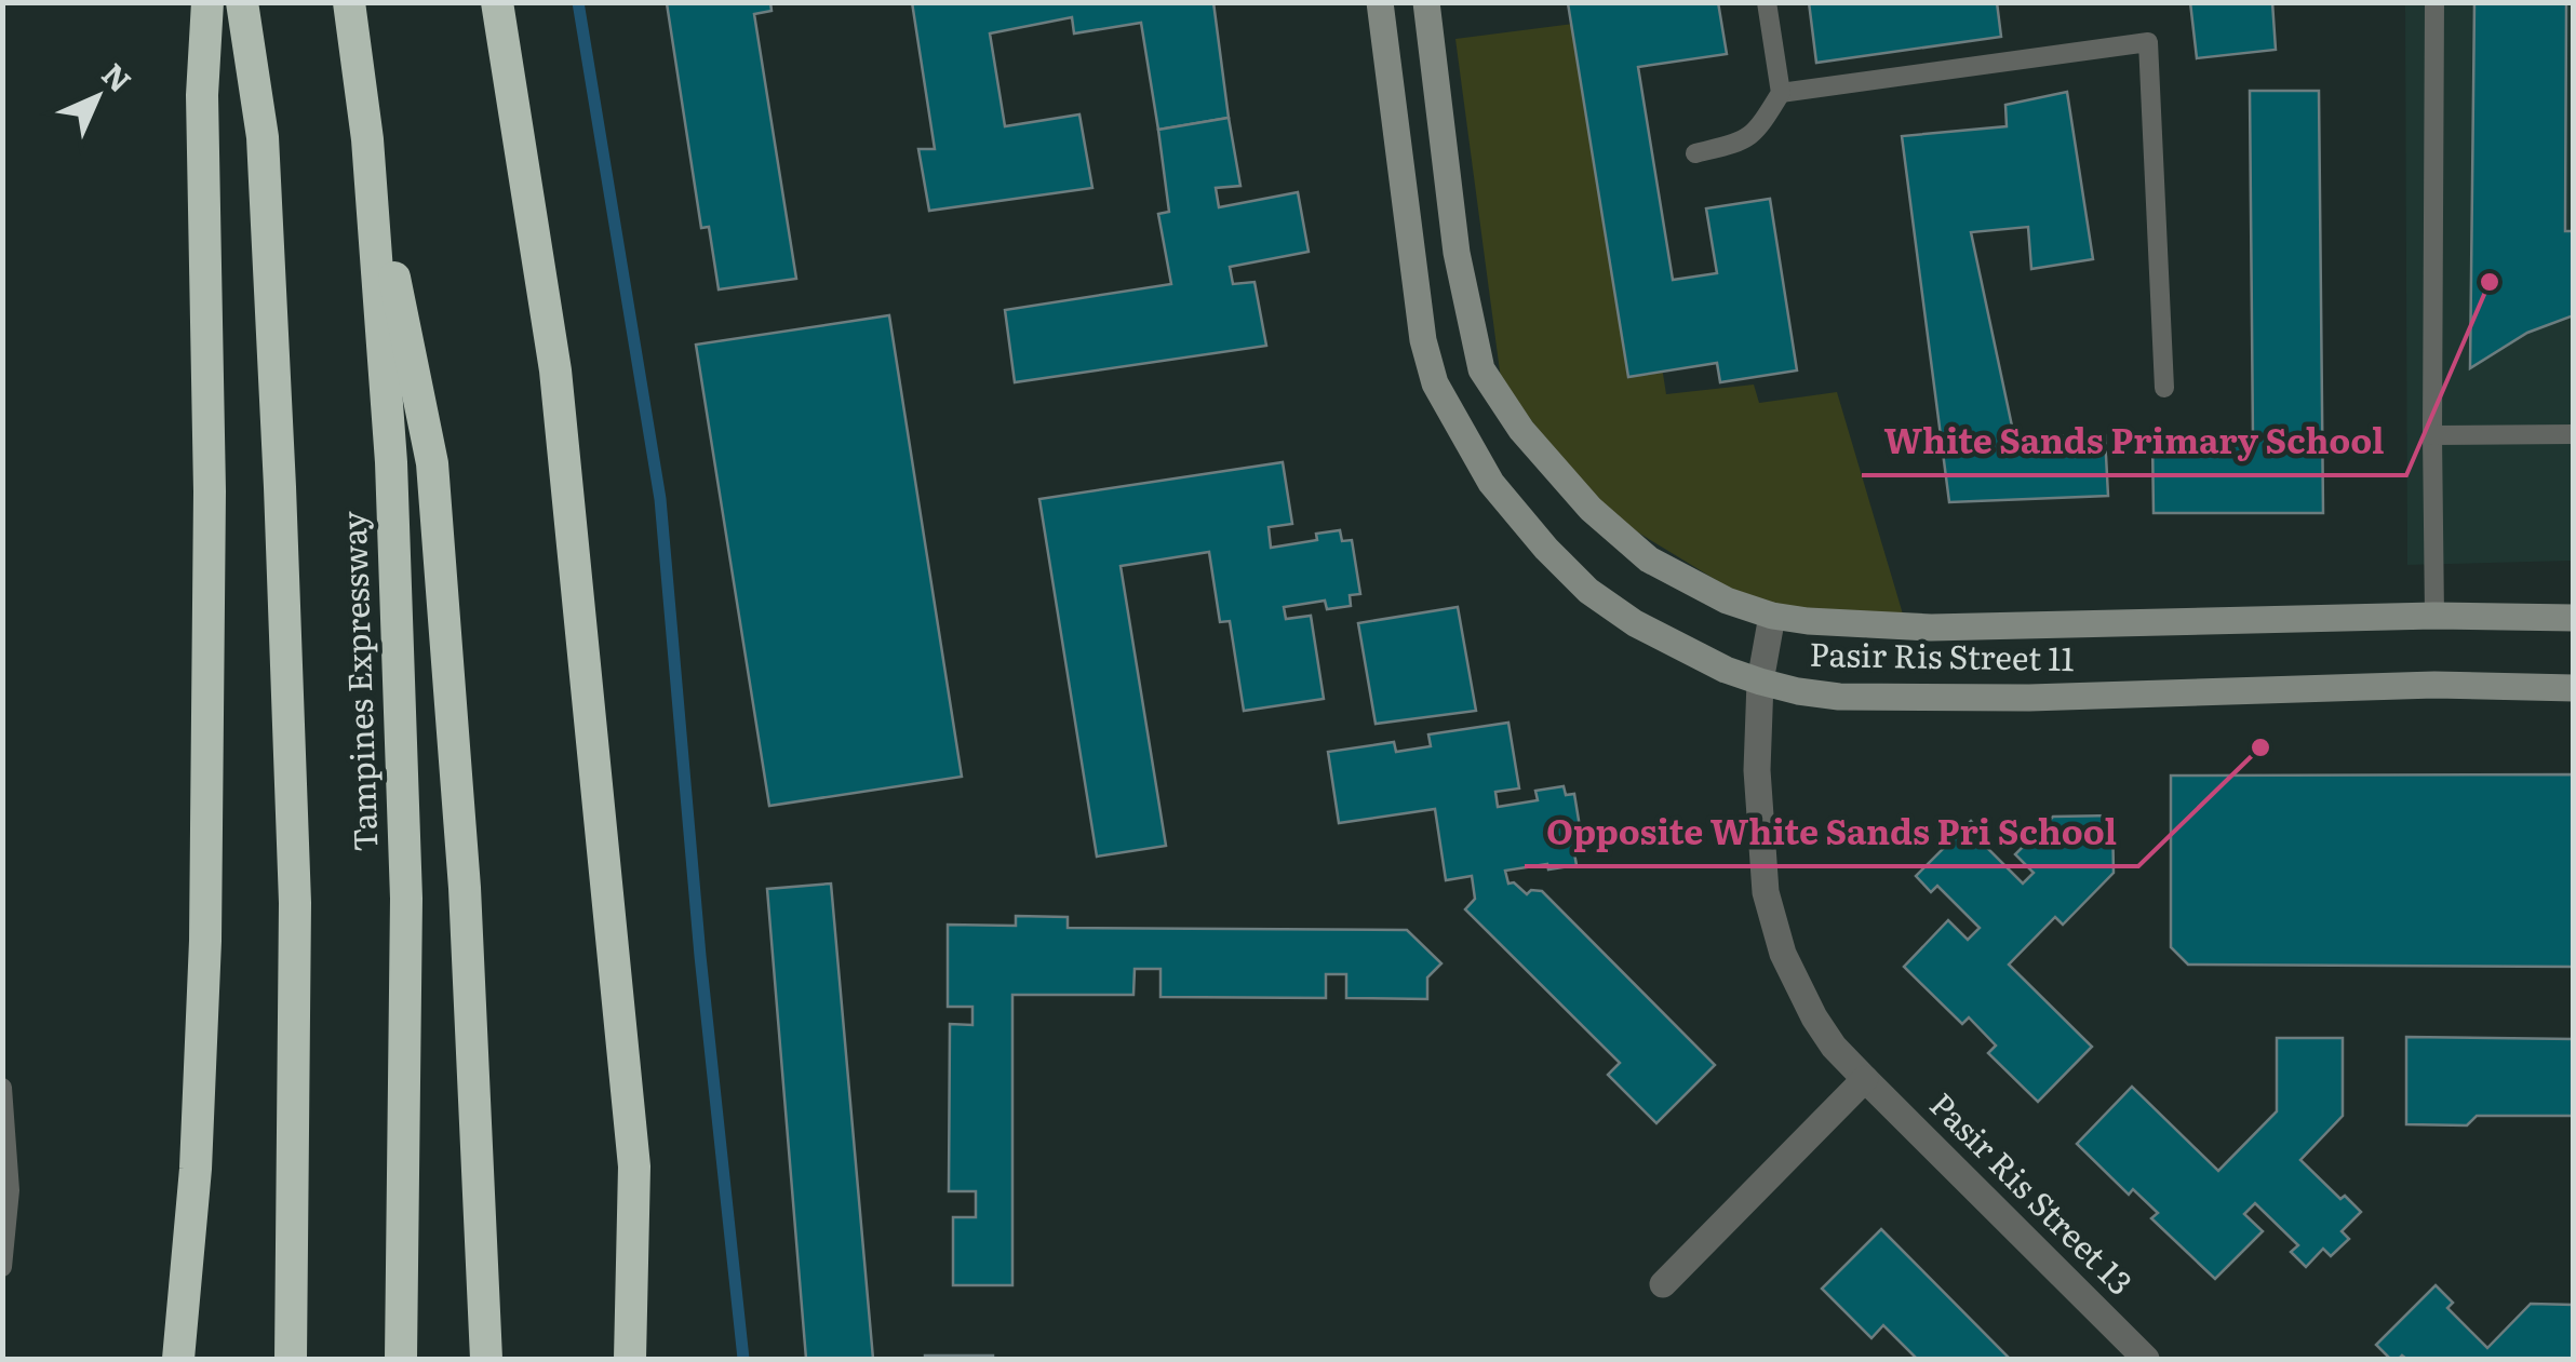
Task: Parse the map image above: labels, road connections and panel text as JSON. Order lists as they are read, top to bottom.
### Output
{
  "streets": {
    "highway": ["Tampines Expressway"],
    "street": ["Pasir Ris Street 11", "Pasir Ris Street 13"]
  },
  "crossings": [
    ["Pasir Ris Street 11", "Pasir Ris Street 13"]
  ],
  "places": ["White Sands Primary School", "Opposite White Sands Pri School"],
  "north": "top right"
}
